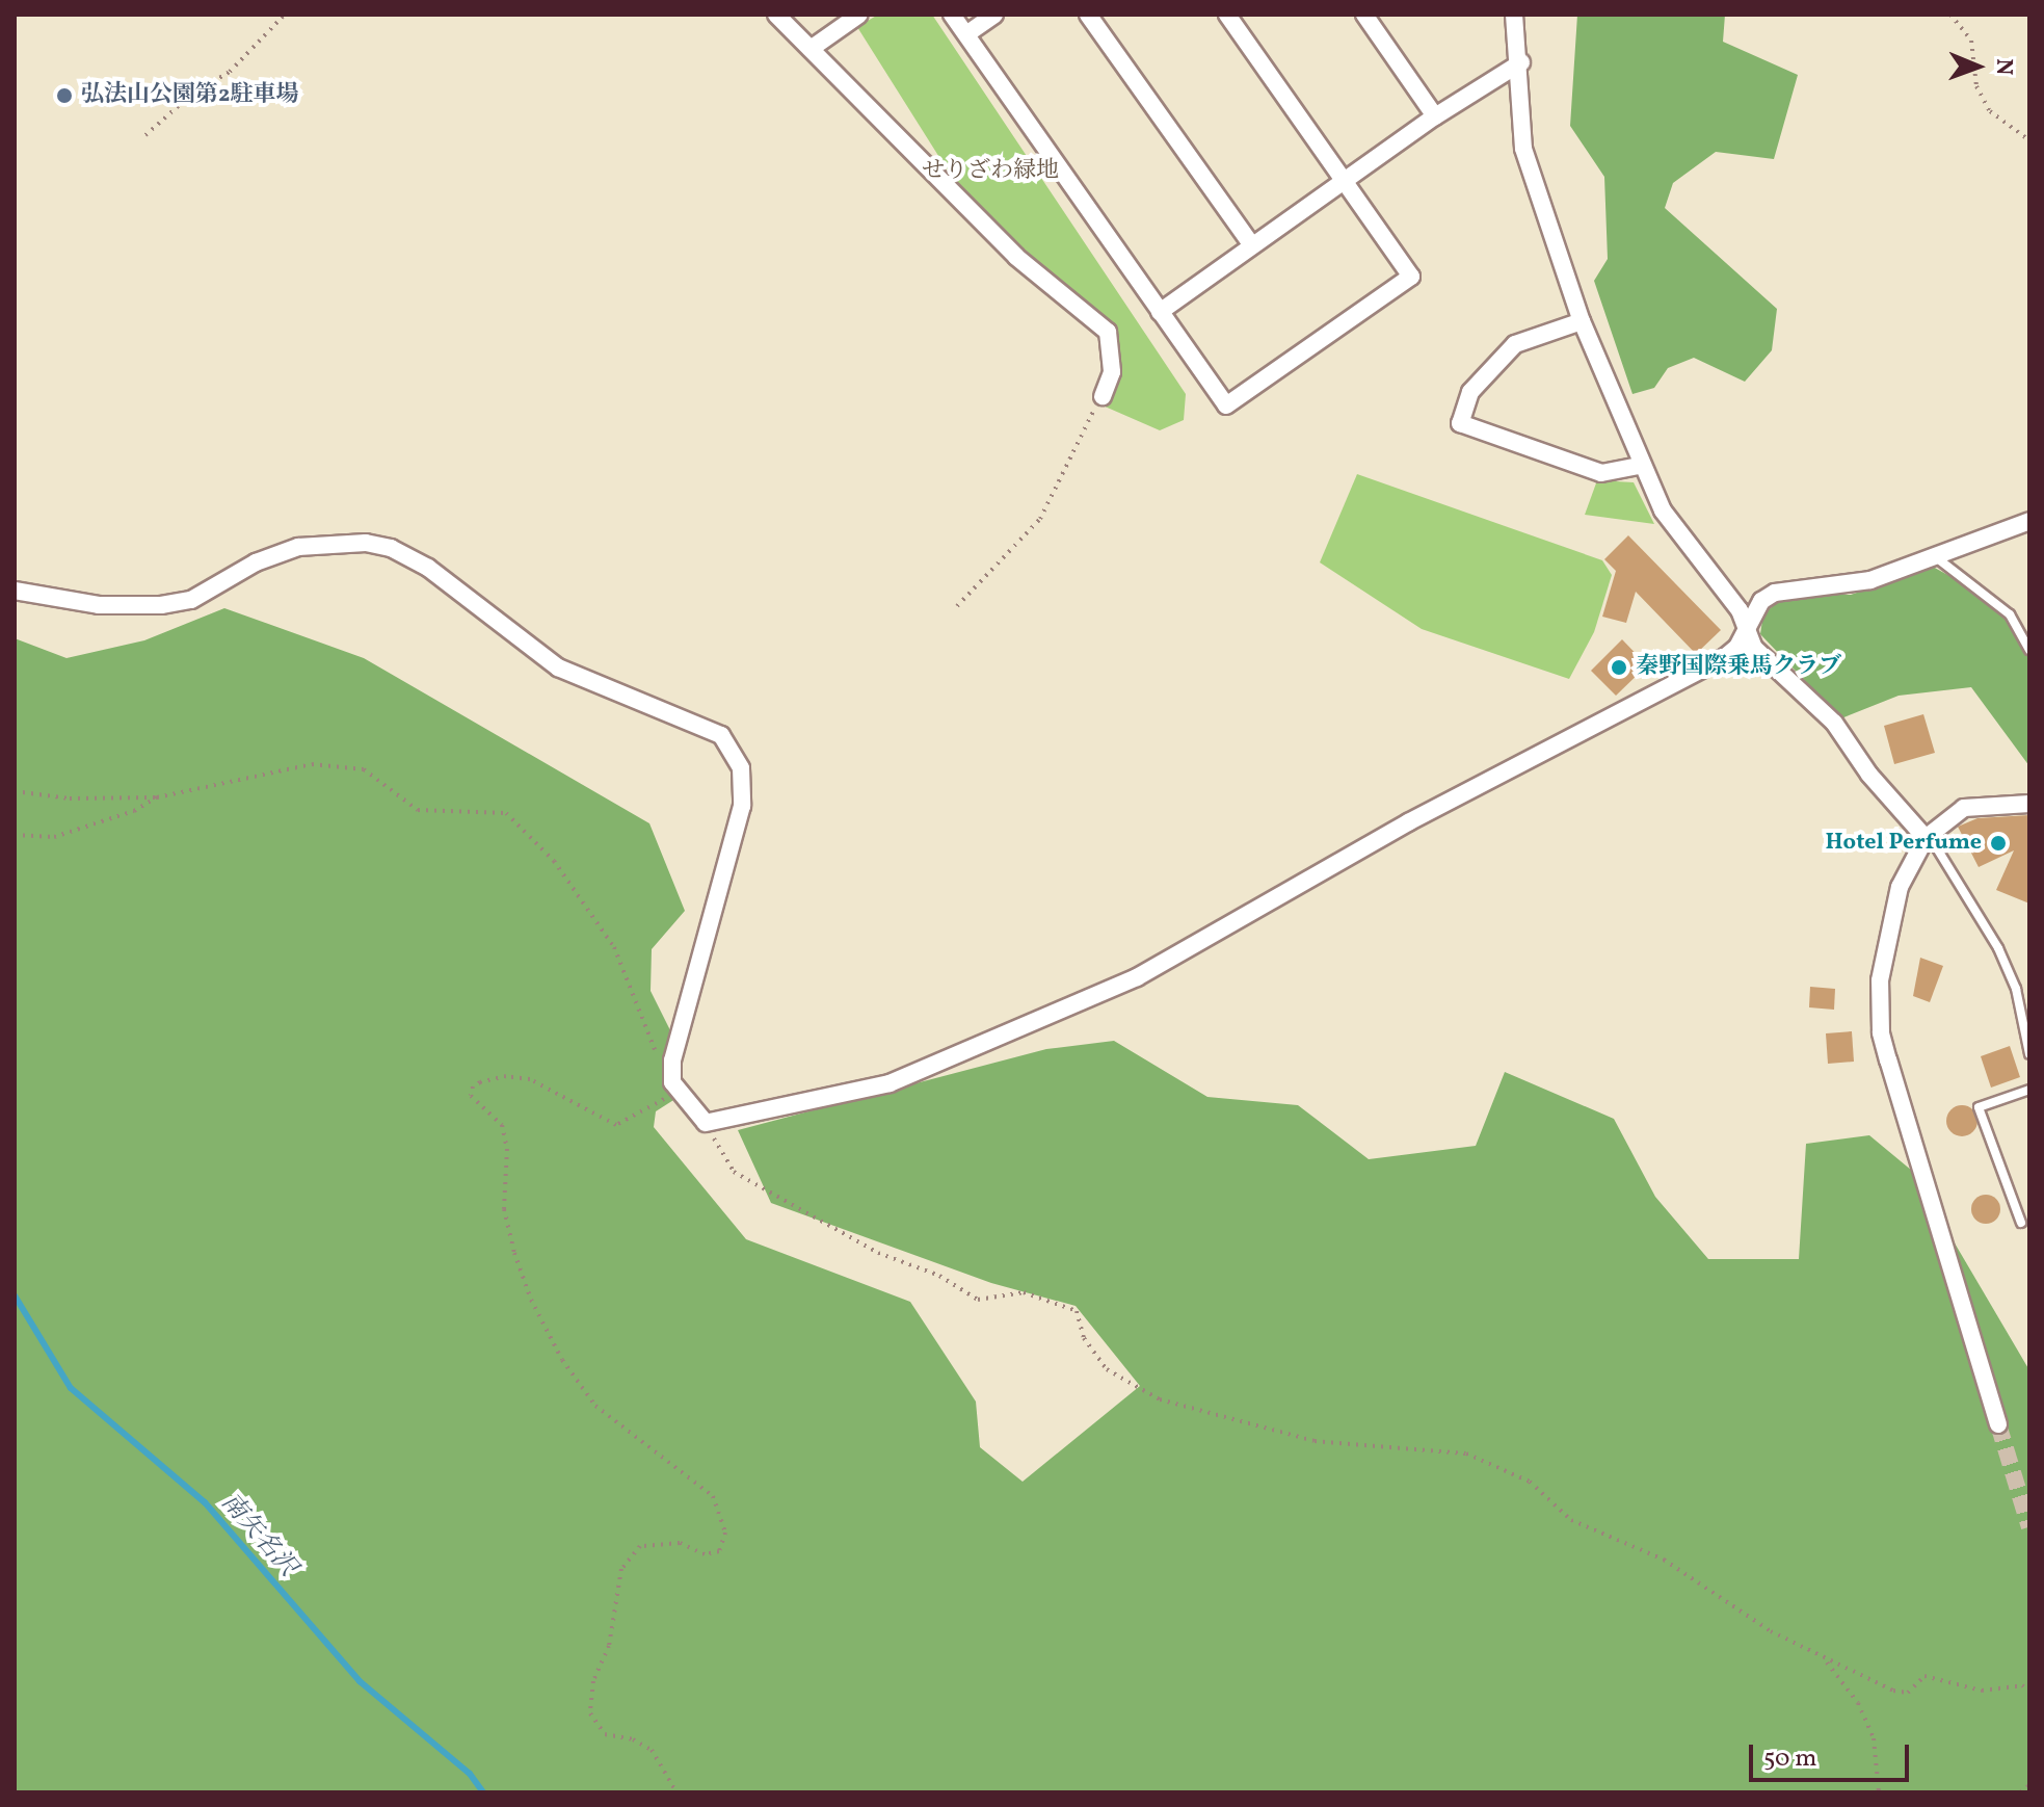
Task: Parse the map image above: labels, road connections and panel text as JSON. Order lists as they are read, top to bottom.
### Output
{
  "water": ["南矢名沢"],
  "parks": ["せりざわ緑地"],
  "places": ["弘法山公園第2駐車場", "秦野国際乗馬クラブ", "Hotel Perfume"],
  "scale_bar": "50 m",
  "north": "right"
}
